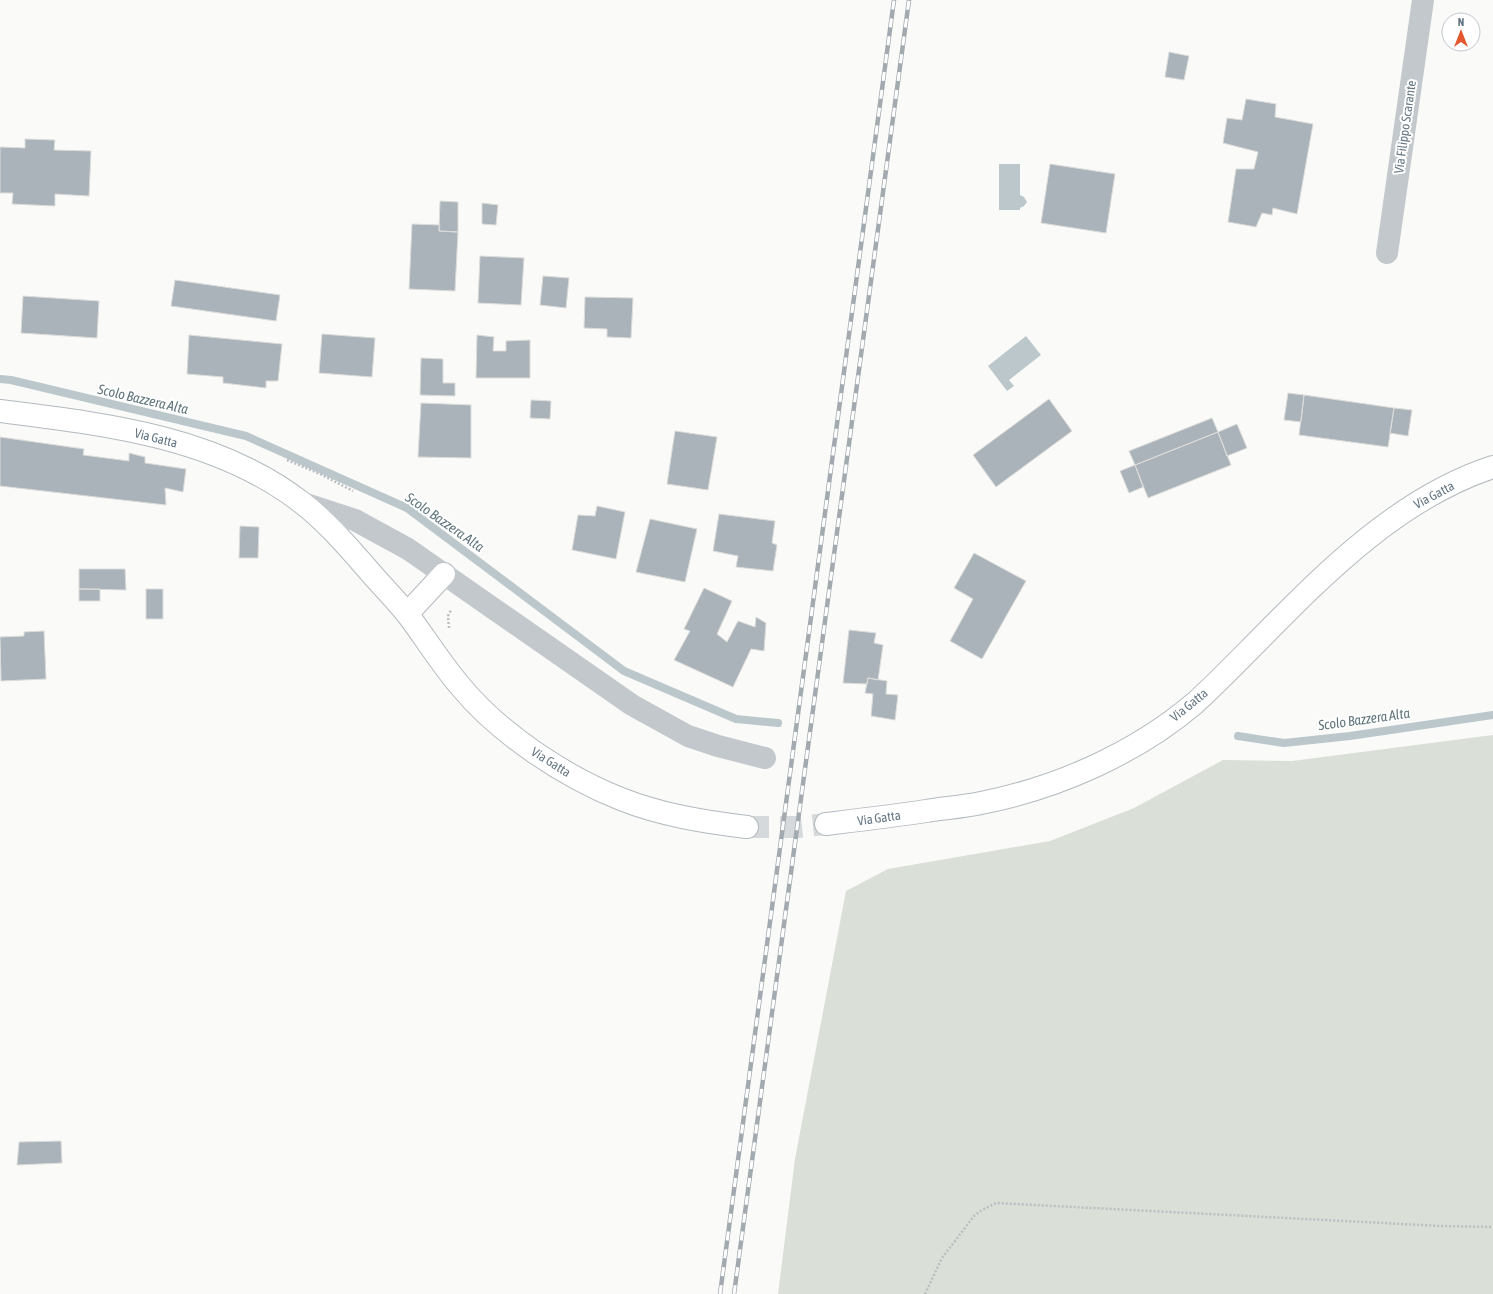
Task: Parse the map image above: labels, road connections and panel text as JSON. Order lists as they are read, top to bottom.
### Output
{
  "streets": {
    "street": ["Via Filippo Scarante", "Via Gatta"]
  },
  "water": ["Scolo Bazzera Alta"],
  "north": "top"
}
